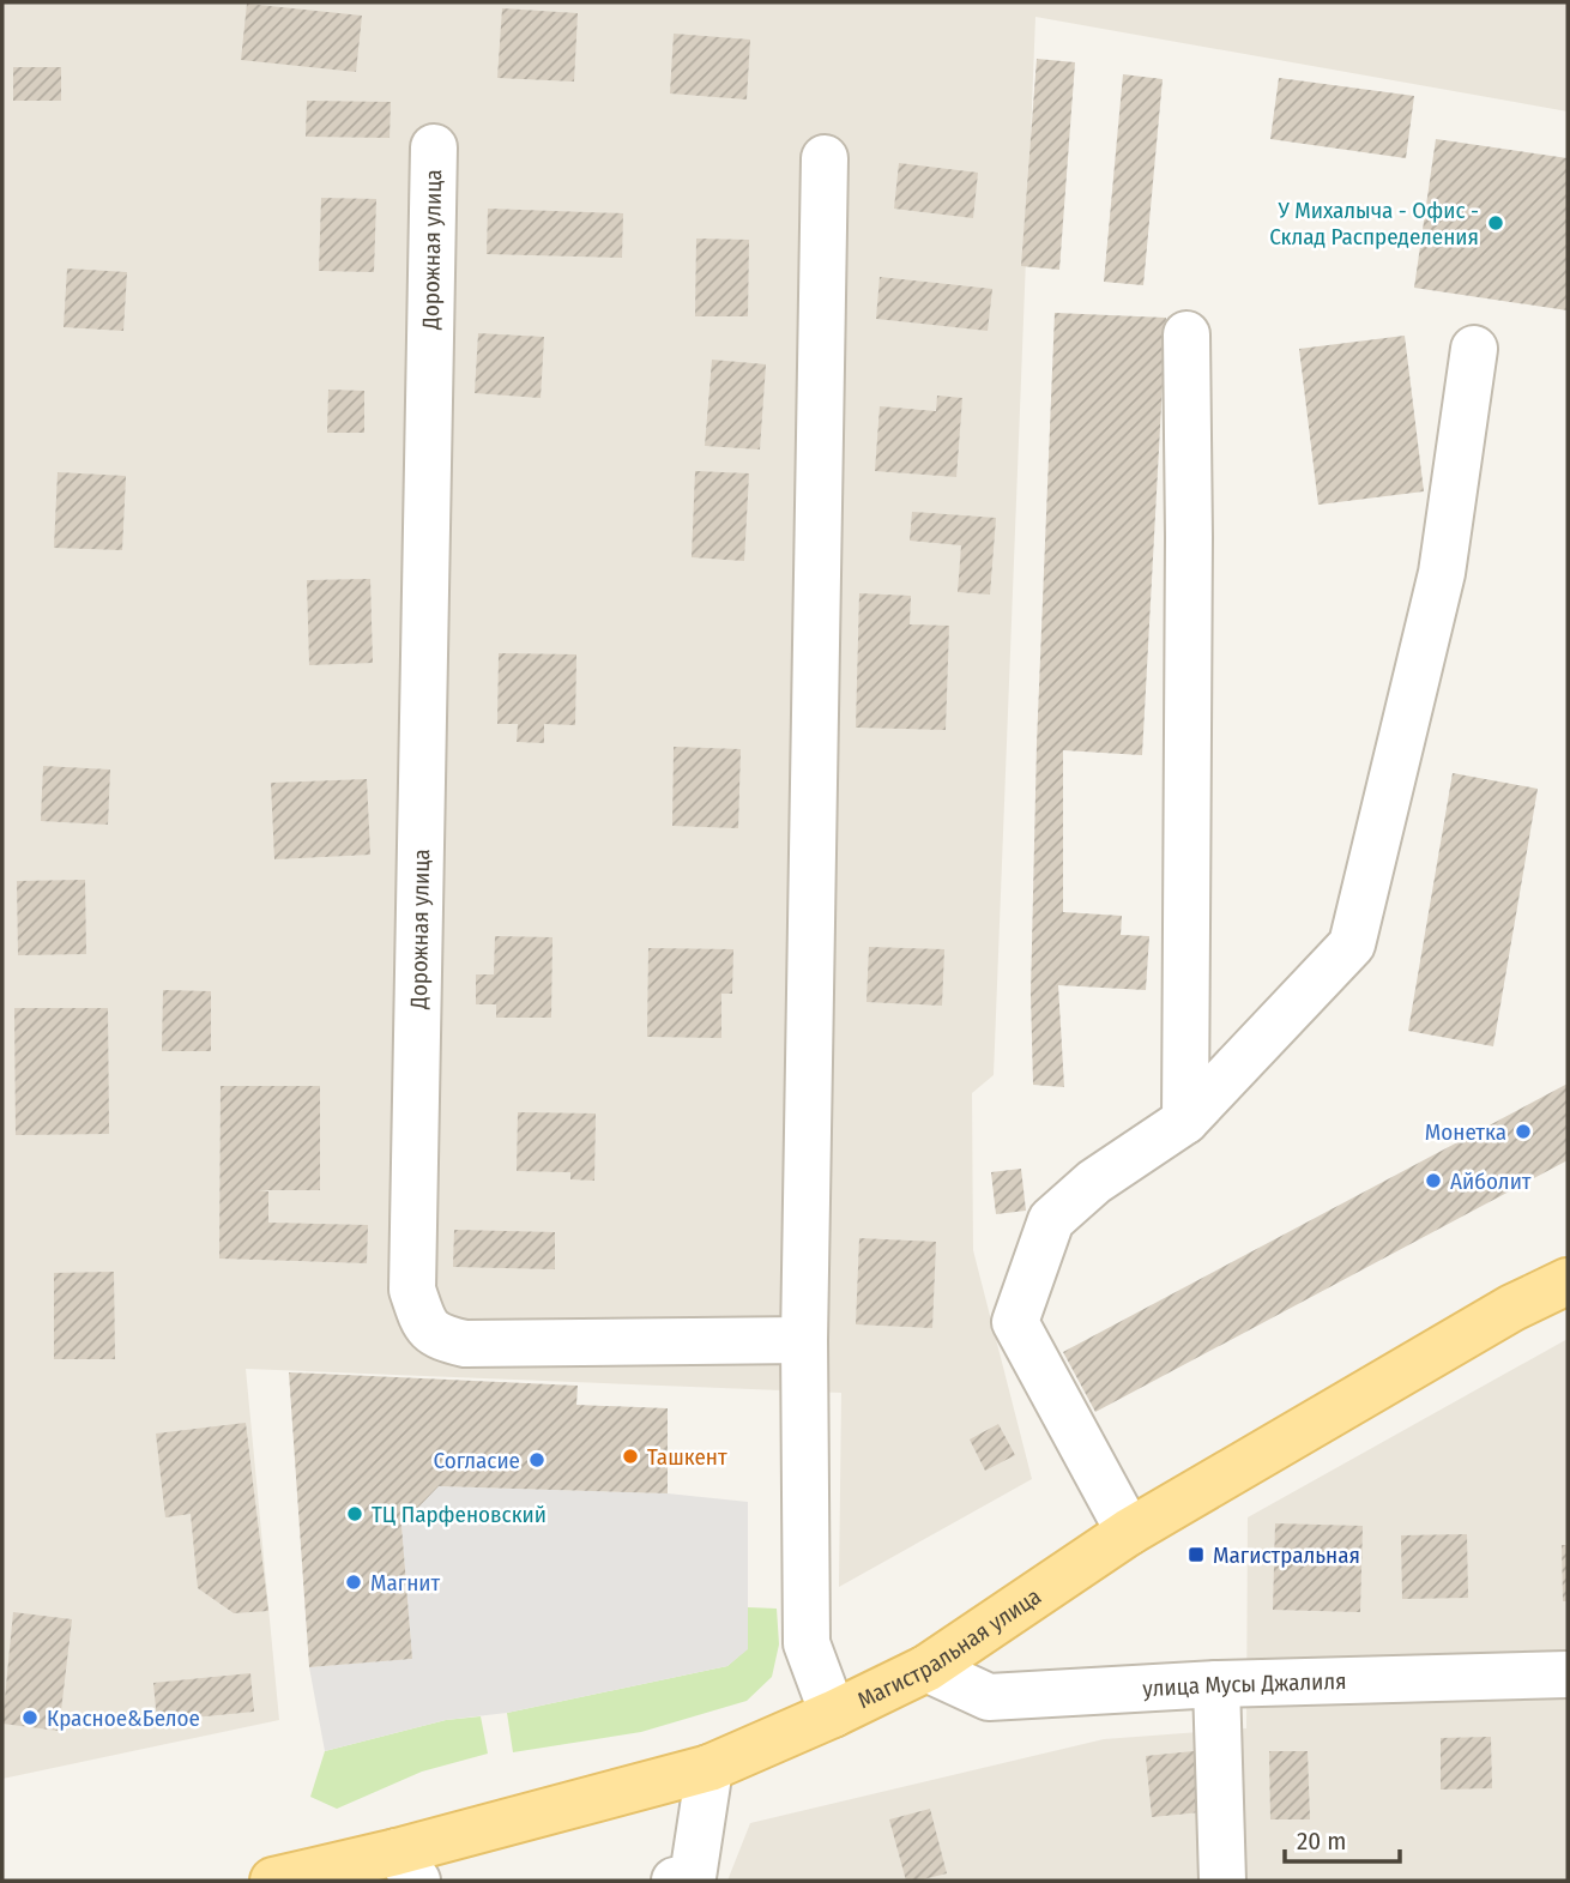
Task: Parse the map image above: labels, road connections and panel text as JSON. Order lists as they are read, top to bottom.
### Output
{
  "streets": {
    "main road": ["Магистральная улица"],
    "street": ["Дорожная улица", "улица Мусы Джалиля"]
  },
  "crossings": [
    ["Магистральная улица", "улица Мусы Джалиля"]
  ],
  "places": {
    "other": [
      "У Михалыча - Офис - Склад Распределения",
      "Монетка",
      "Айболит",
      "Ташкент",
      "Согласие",
      "ТЦ Парфеновский",
      "Магнит",
      "Красное&Белое"
    ],
    "transit": ["Магистральная"]
  },
  "scale_bar": "20 m"
}
